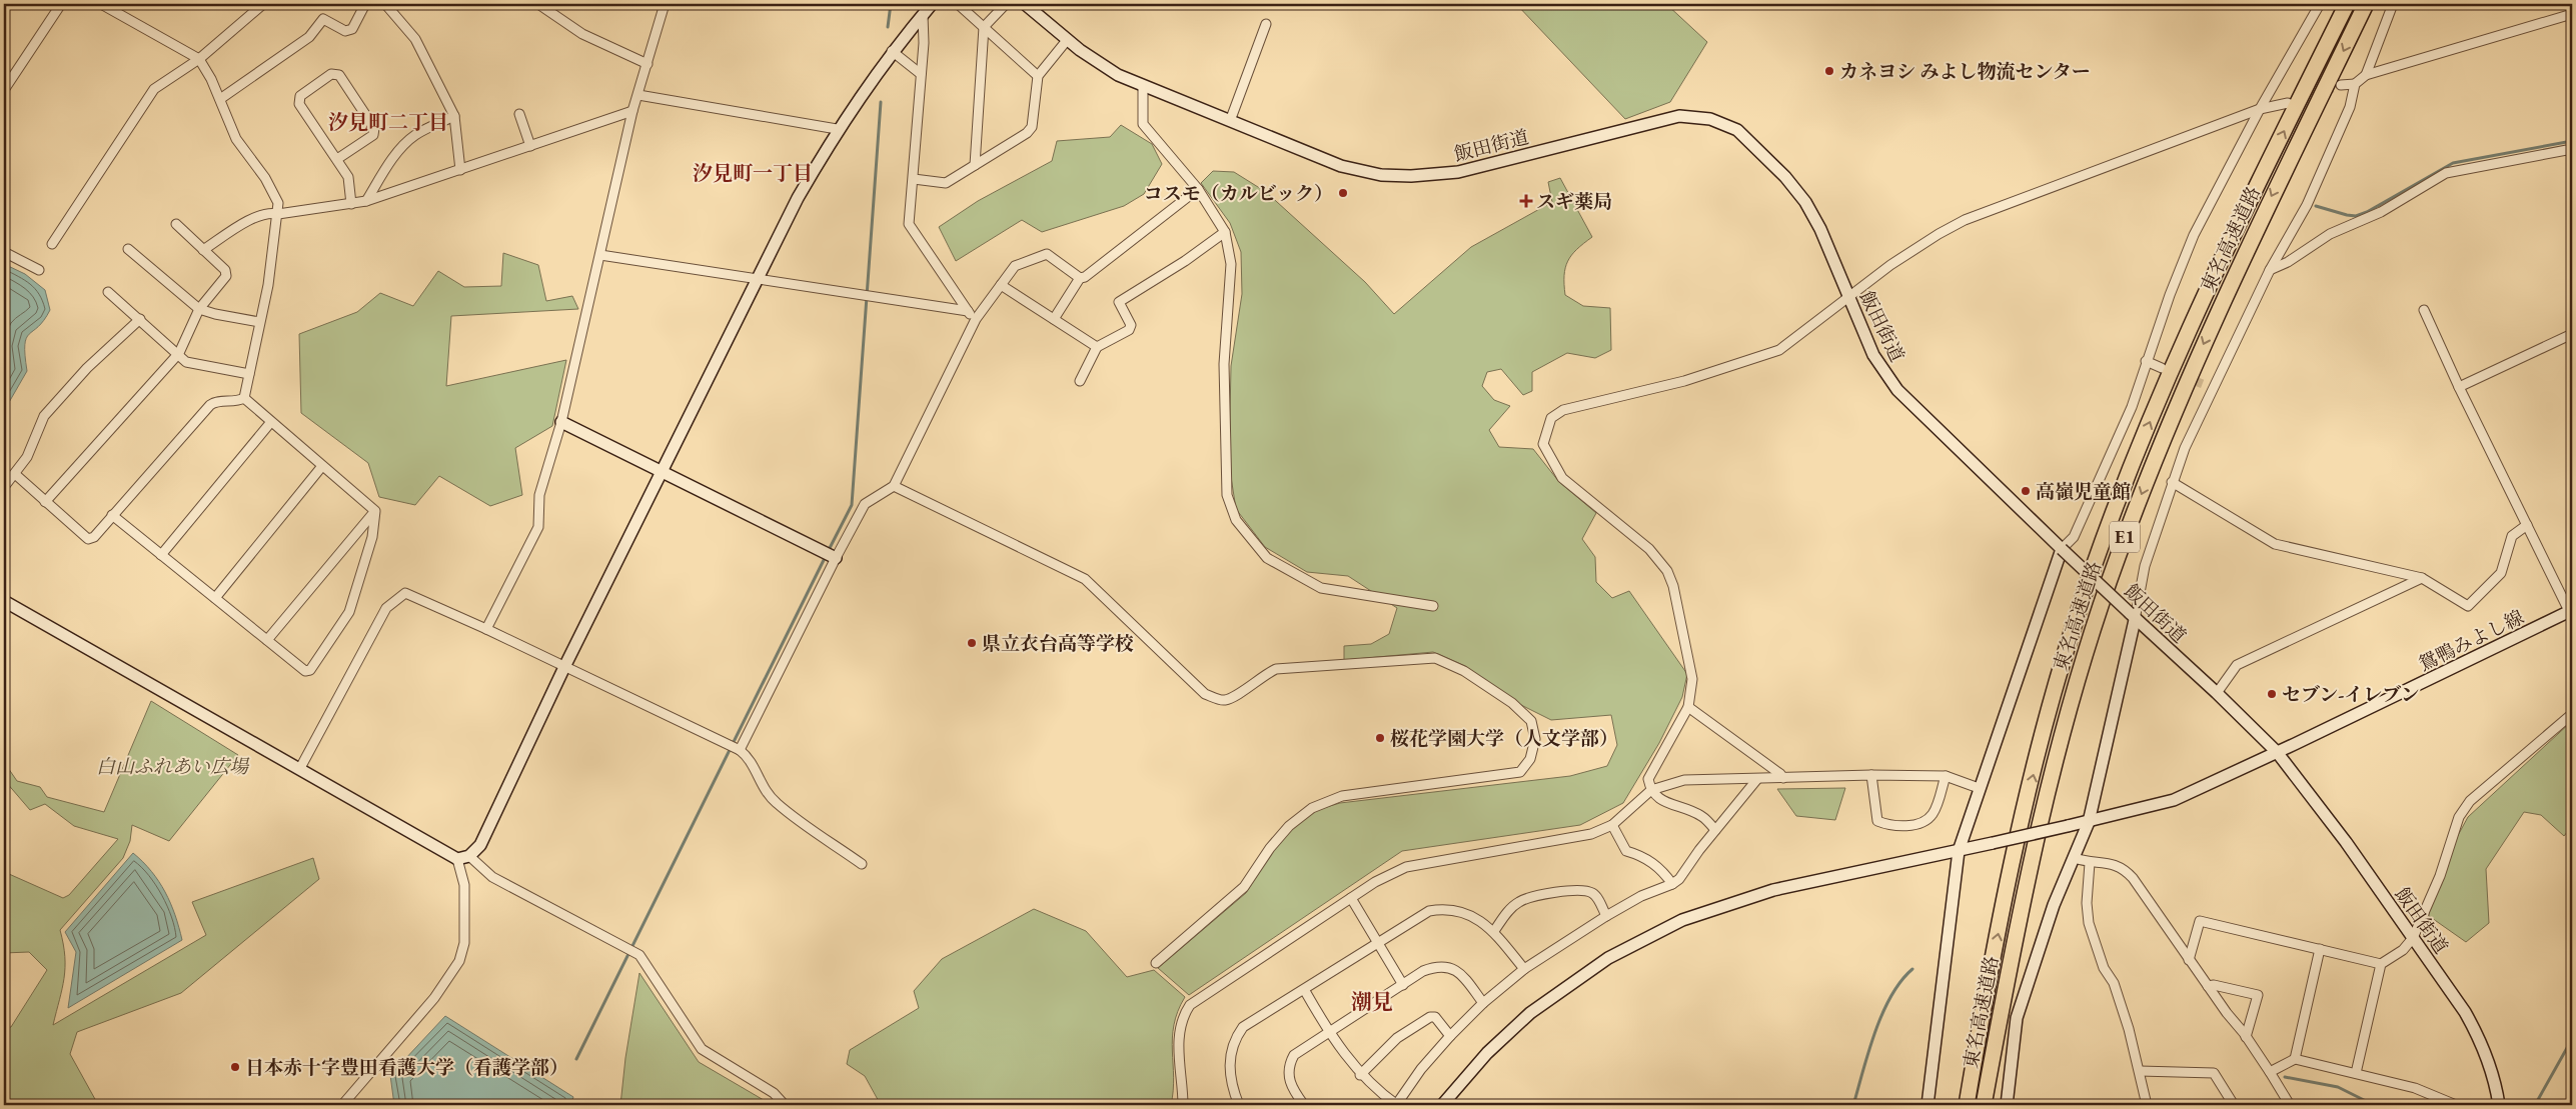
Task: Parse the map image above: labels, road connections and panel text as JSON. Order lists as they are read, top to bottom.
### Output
{
  "streets": {
    "highway": ["東名高速道路", "E1"],
    "street": ["飯田街道", "鴛鴨みよし線"]
  },
  "crossings": [
    ["飯田街道", "鴛鴨みよし線"]
  ],
  "districts": ["汐見町二丁目", "汐見町一丁目", "潮見"],
  "parks": ["白山ふれあい広場"],
  "places": {
    "other": [
      "カネヨシ みよし物流センター",
      "コスモ（カルビック）",
      "高嶺児童館",
      "県立衣台高等学校",
      "セブン-イレブン",
      "桜花学園大学（人文学部）",
      "日本赤十字豊田看護大学（看護学部）"
    ],
    "health": ["スギ薬局"]
  }
}
